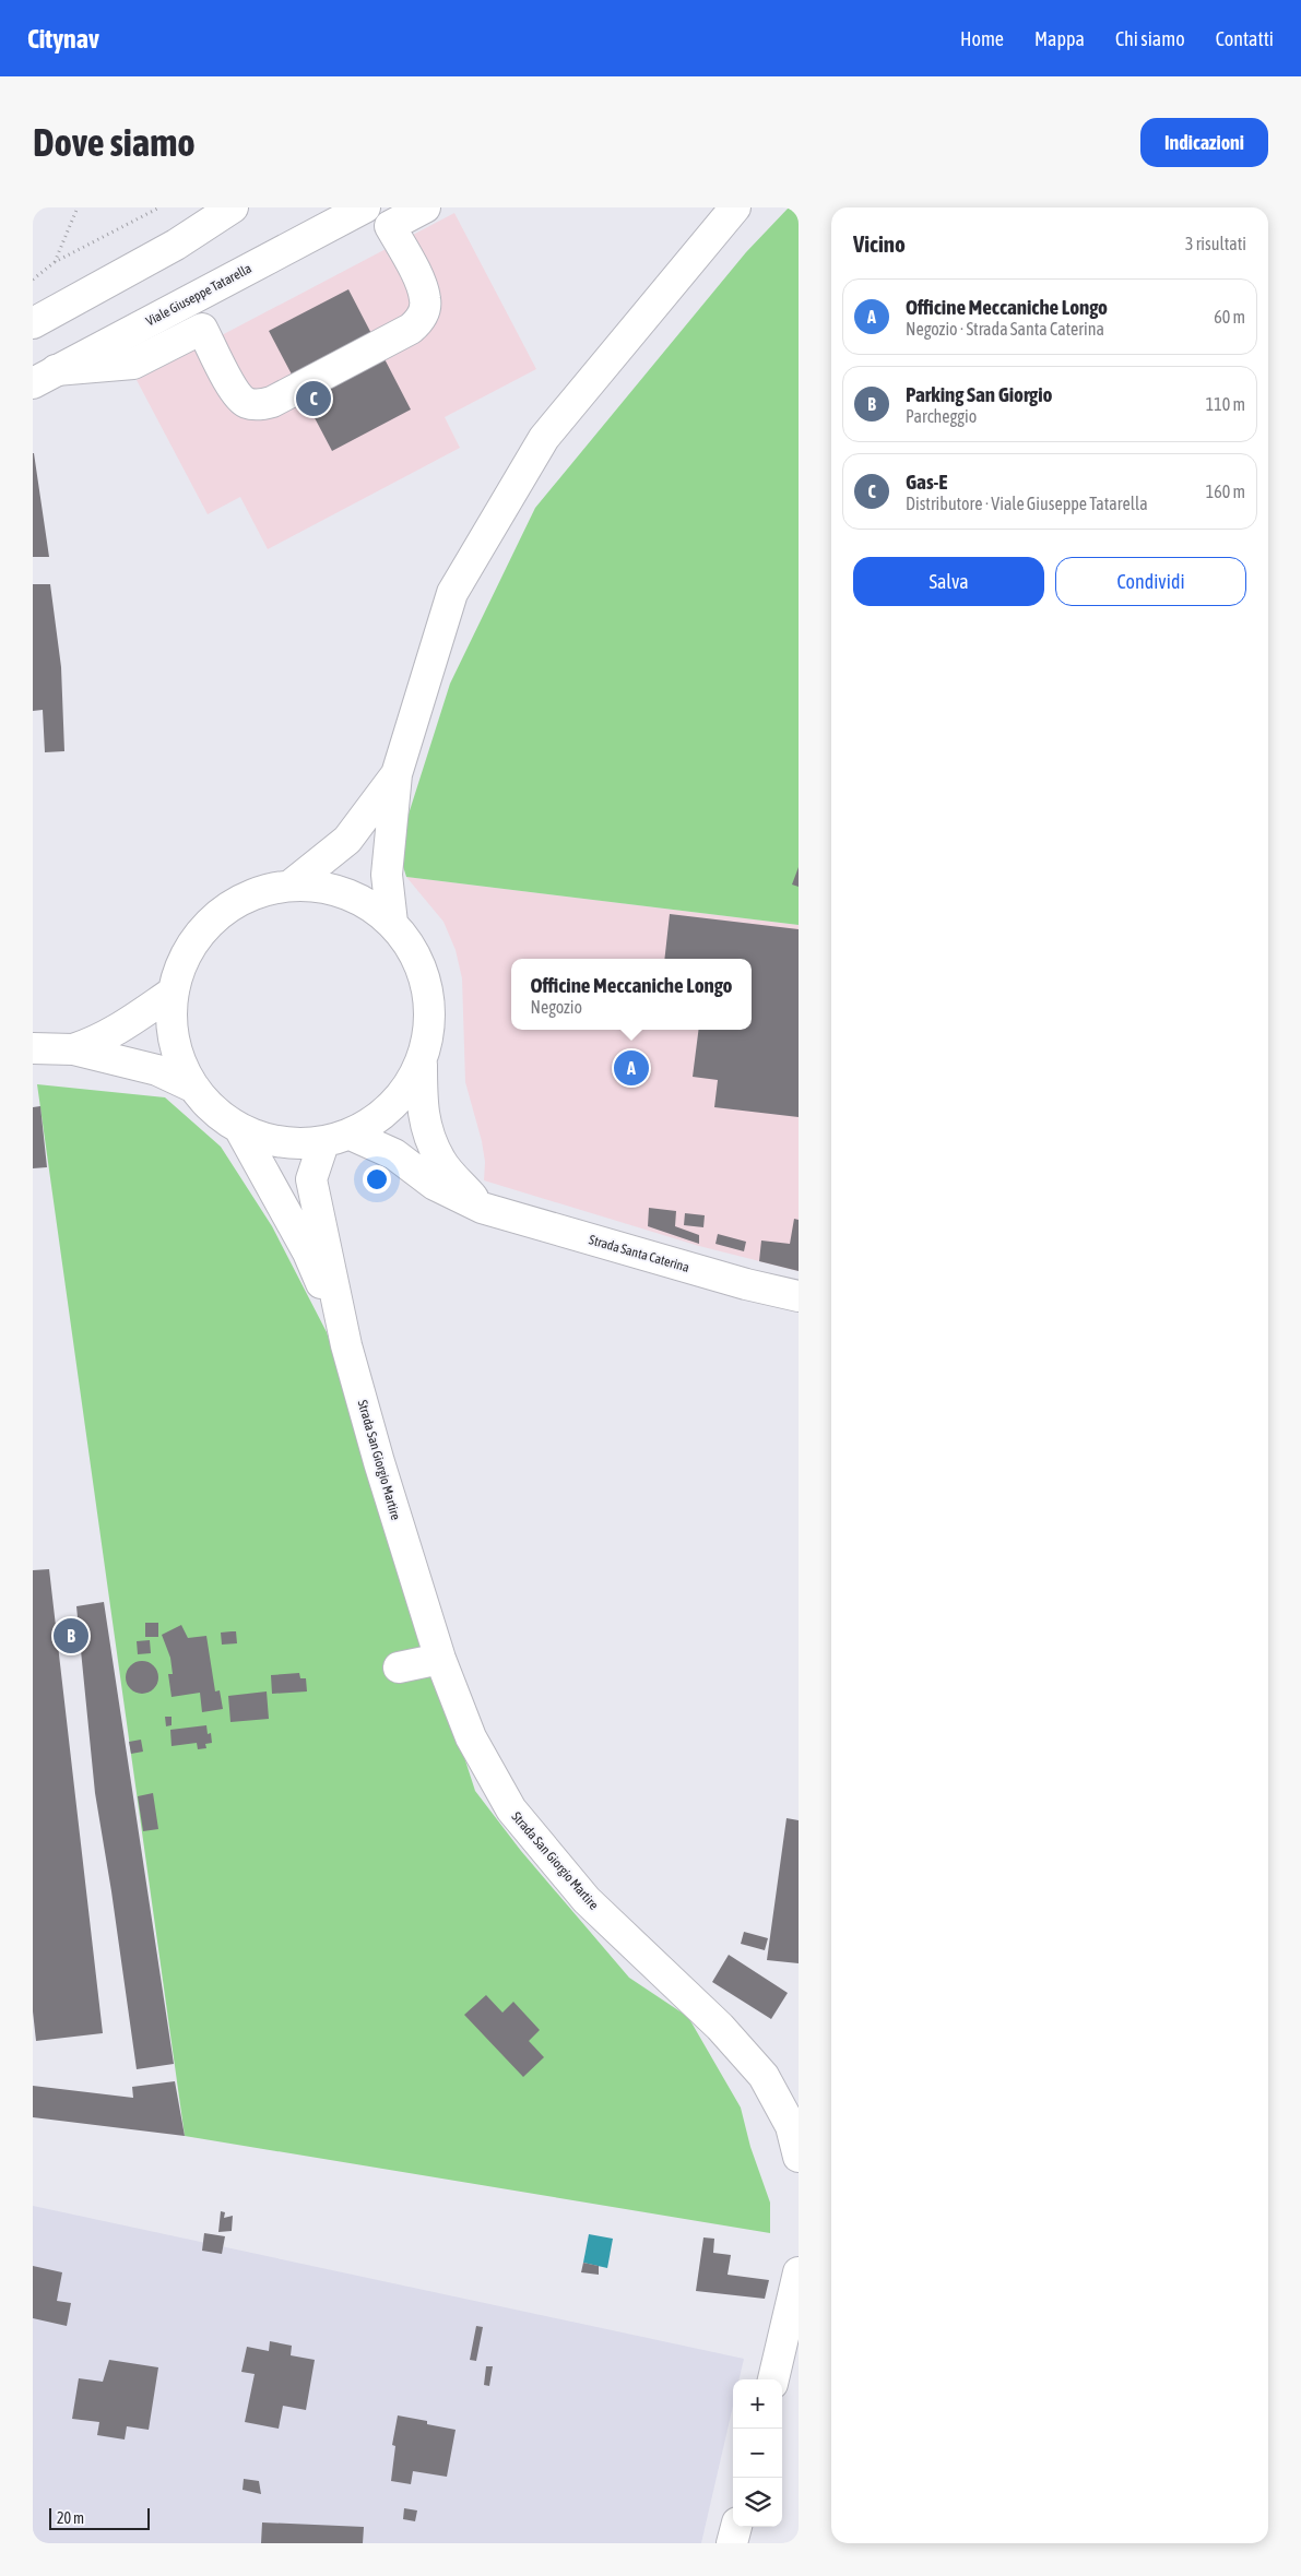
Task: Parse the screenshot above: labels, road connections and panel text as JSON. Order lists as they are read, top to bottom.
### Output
{
  "streets": {
    "street": ["Viale Giuseppe Tatarella", "Strada Santa Caterina", "Strada San Giorgio Martire"]
  },
  "crossings": [
    ["Strada Santa Caterina", "Strada San Giorgio Martire"]
  ],
  "scale_bar": "20 m",
  "page": {
    "header": "Citynav",
    "nav": [
      "Home",
      "Mappa",
      "Chi siamo",
      "Contatti"
    ],
    "buttons": [
      "Indicazioni",
      ["Salva", "Condividi"]
    ],
    "title": "Dove siamo",
    "heading": ["Vicino", "3 risultati"],
    "list": [
      {
        "mark": "A",
        "name": "Officine Meccaniche Longo",
        "note": "Negozio · Strada Santa Caterina",
        "value": "60 m"
      },
      {
        "mark": "B",
        "name": "Parking San Giorgio",
        "note": "Parcheggio",
        "value": "110 m"
      },
      {
        "mark": "C",
        "name": "Gas-E",
        "note": "Distributore · Viale Giuseppe Tatarella",
        "value": "160 m"
      }
    ],
    "pins": ["C", "A", "B"],
    "popup": ["Officine Meccaniche Longo", "Negozio"],
    "map_buttons": ["+", "−"],
    "scale": "20 m"
  }
}
